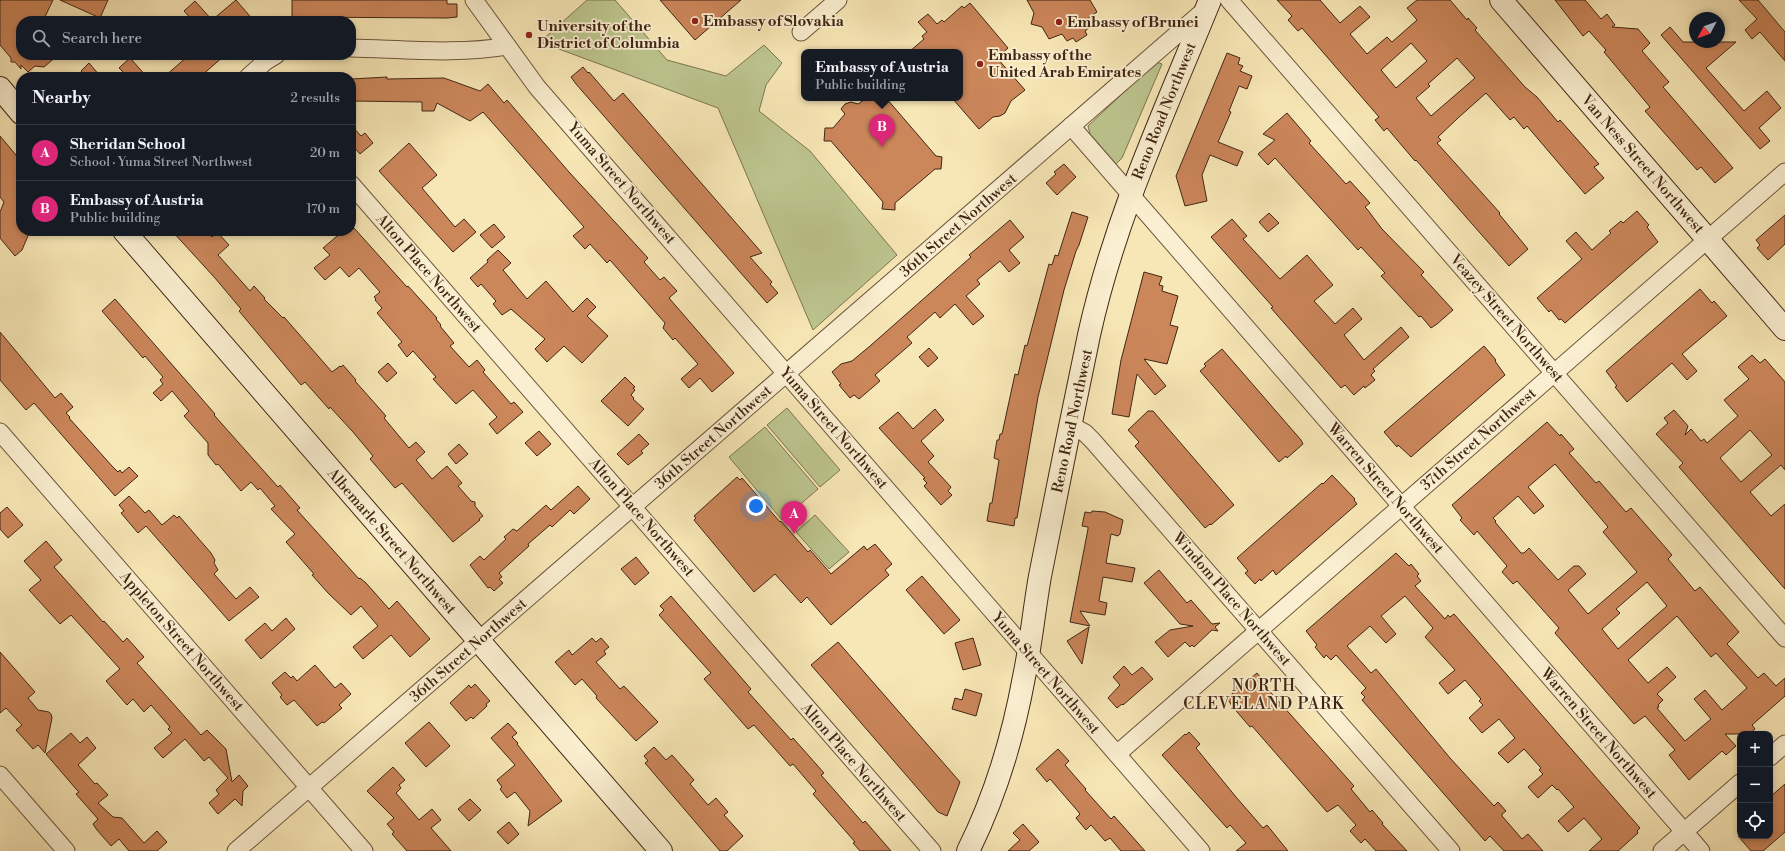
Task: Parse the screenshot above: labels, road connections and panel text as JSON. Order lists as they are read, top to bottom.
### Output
{
  "streets": {
    "main road": ["Reno Road Northwest", "Van Ness Street Northwest", "Albemarle Street Northwest"],
    "street": [
      "Yuma Street Northwest",
      "36th Street Northwest",
      "Alton Place Northwest",
      "Veazey Street Northwest",
      "37th Street Northwest",
      "Warren Street Northwest",
      "Windom Place Northwest",
      "Appleton Street Northwest"
    ]
  },
  "crossings": [
    ["Reno Road Northwest", "Yuma Street Northwest"],
    ["Reno Road Northwest", "36th Street Northwest"],
    ["Reno Road Northwest", "Warren Street Northwest"],
    ["Reno Road Northwest", "Windom Place Northwest"],
    ["Van Ness Street Northwest", "37th Street Northwest"],
    ["Yuma Street Northwest", "36th Street Northwest"],
    ["Yuma Street Northwest", "37th Street Northwest"],
    ["36th Street Northwest", "Alton Place Northwest"],
    ["36th Street Northwest", "Warren Street Northwest"],
    ["36th Street Northwest", "Albemarle Street Northwest"],
    ["36th Street Northwest", "Appleton Street Northwest"],
    ["Veazey Street Northwest", "37th Street Northwest"],
    ["37th Street Northwest", "Warren Street Northwest"],
    ["37th Street Northwest", "Windom Place Northwest"]
  ],
  "districts": ["NORTH CLEVELAND PARK"],
  "places": [
    "Embassy of Slovakia",
    "Embassy of Brunei",
    "University of the District of Columbia",
    "Embassy of the United Arab Emirates"
  ],
  "north": "bottom left",
  "page": {
    "search": "Search here",
    "popup": ["Embassy of Austria", "Public building"],
    "heading": ["Nearby", "2 results"],
    "pins": ["B", "A"],
    "list": [
      {
        "mark": "A",
        "name": "Sheridan School",
        "note": "School · Yuma Street Northwest",
        "value": "20 m"
      },
      {
        "mark": "B",
        "name": "Embassy of Austria",
        "note": "Public building",
        "value": "170 m"
      }
    ],
    "map_buttons": ["+", "−"]
  }
}
